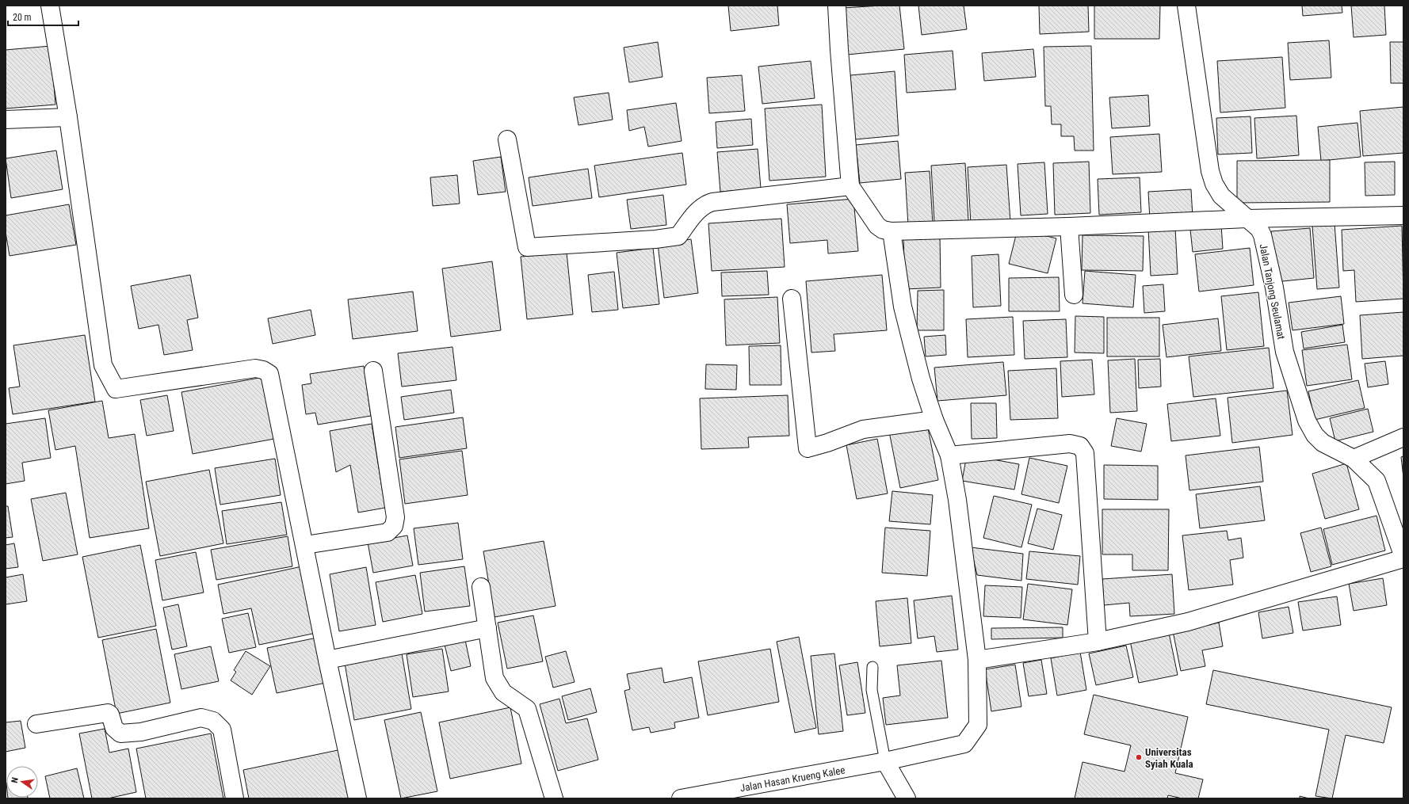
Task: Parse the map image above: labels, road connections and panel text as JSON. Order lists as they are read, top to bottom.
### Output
{
  "streets": {
    "street": ["Jalan Tanjong Seulamat", "Jalan Hasan Krueng Kalee"]
  },
  "places": ["Universitas Syiah Kuala"],
  "scale_bar": "20 m",
  "north": "left"
}
